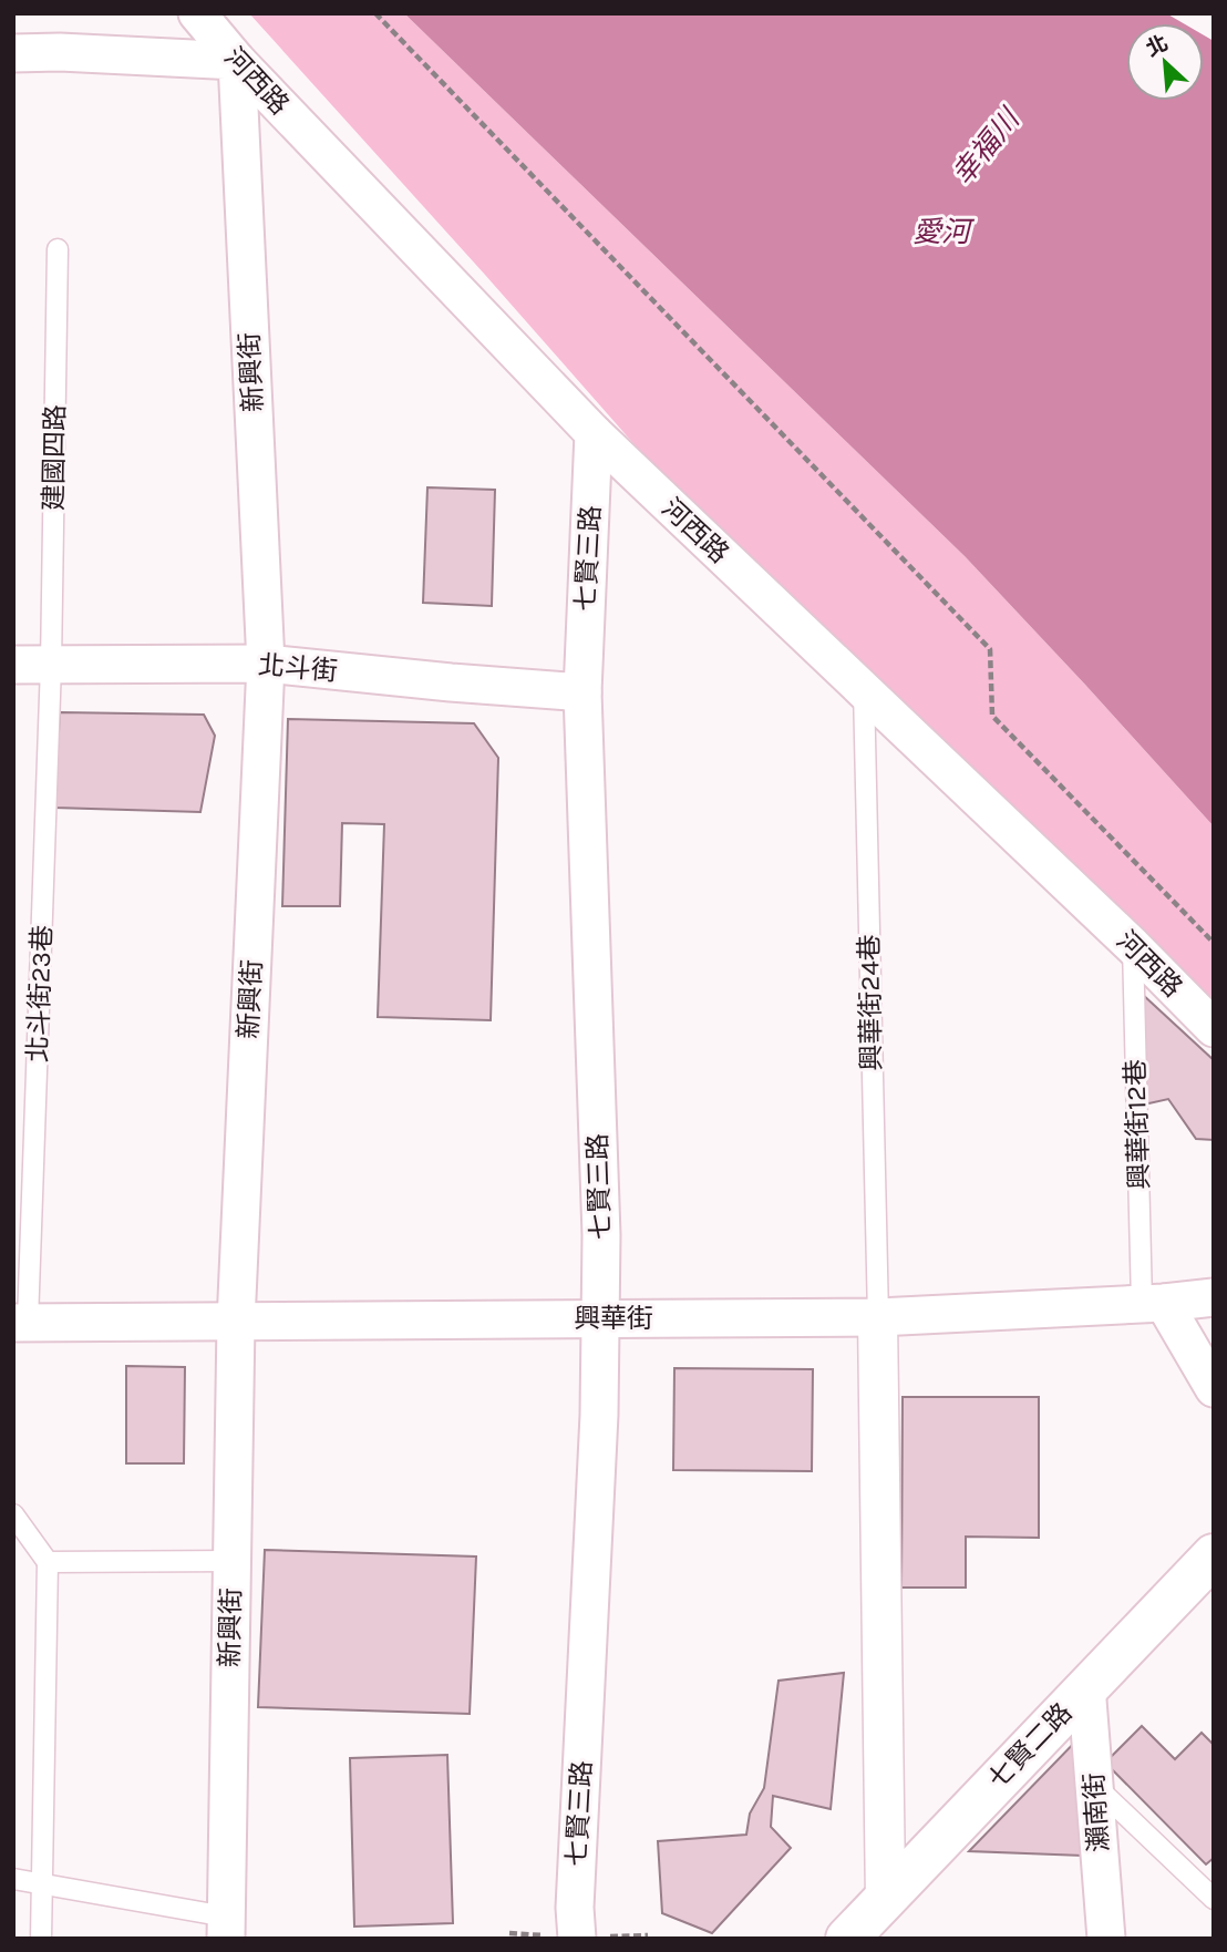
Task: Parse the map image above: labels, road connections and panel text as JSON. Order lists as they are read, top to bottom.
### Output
{
  "streets": {
    "street": [
      "河西路",
      "新興街",
      "七賢三路",
      "北斗街",
      "興華街",
      "七賢二路",
      "瀨南街"
    ],
    "lane": [
      "建國四路",
      "北斗街23巷",
      "興華街24巷",
      "興華街12巷"
    ]
  },
  "crossings": [
    ["河西路", "新興街"],
    ["河西路", "七賢三路"],
    ["河西路", "興華街24巷"],
    ["河西路", "興華街12巷"],
    ["新興街", "北斗街"],
    ["新興街", "興華街"],
    ["建國四路", "北斗街"],
    ["建國四路", "北斗街23巷"],
    ["七賢三路", "北斗街"],
    ["七賢三路", "興華街"],
    ["北斗街", "北斗街23巷"],
    ["北斗街23巷", "興華街"],
    ["興華街24巷", "興華街"],
    ["興華街12巷", "興華街"],
    ["七賢二路", "瀨南街"]
  ],
  "water": ["幸福川", "愛河"],
  "north": "top left"
}
